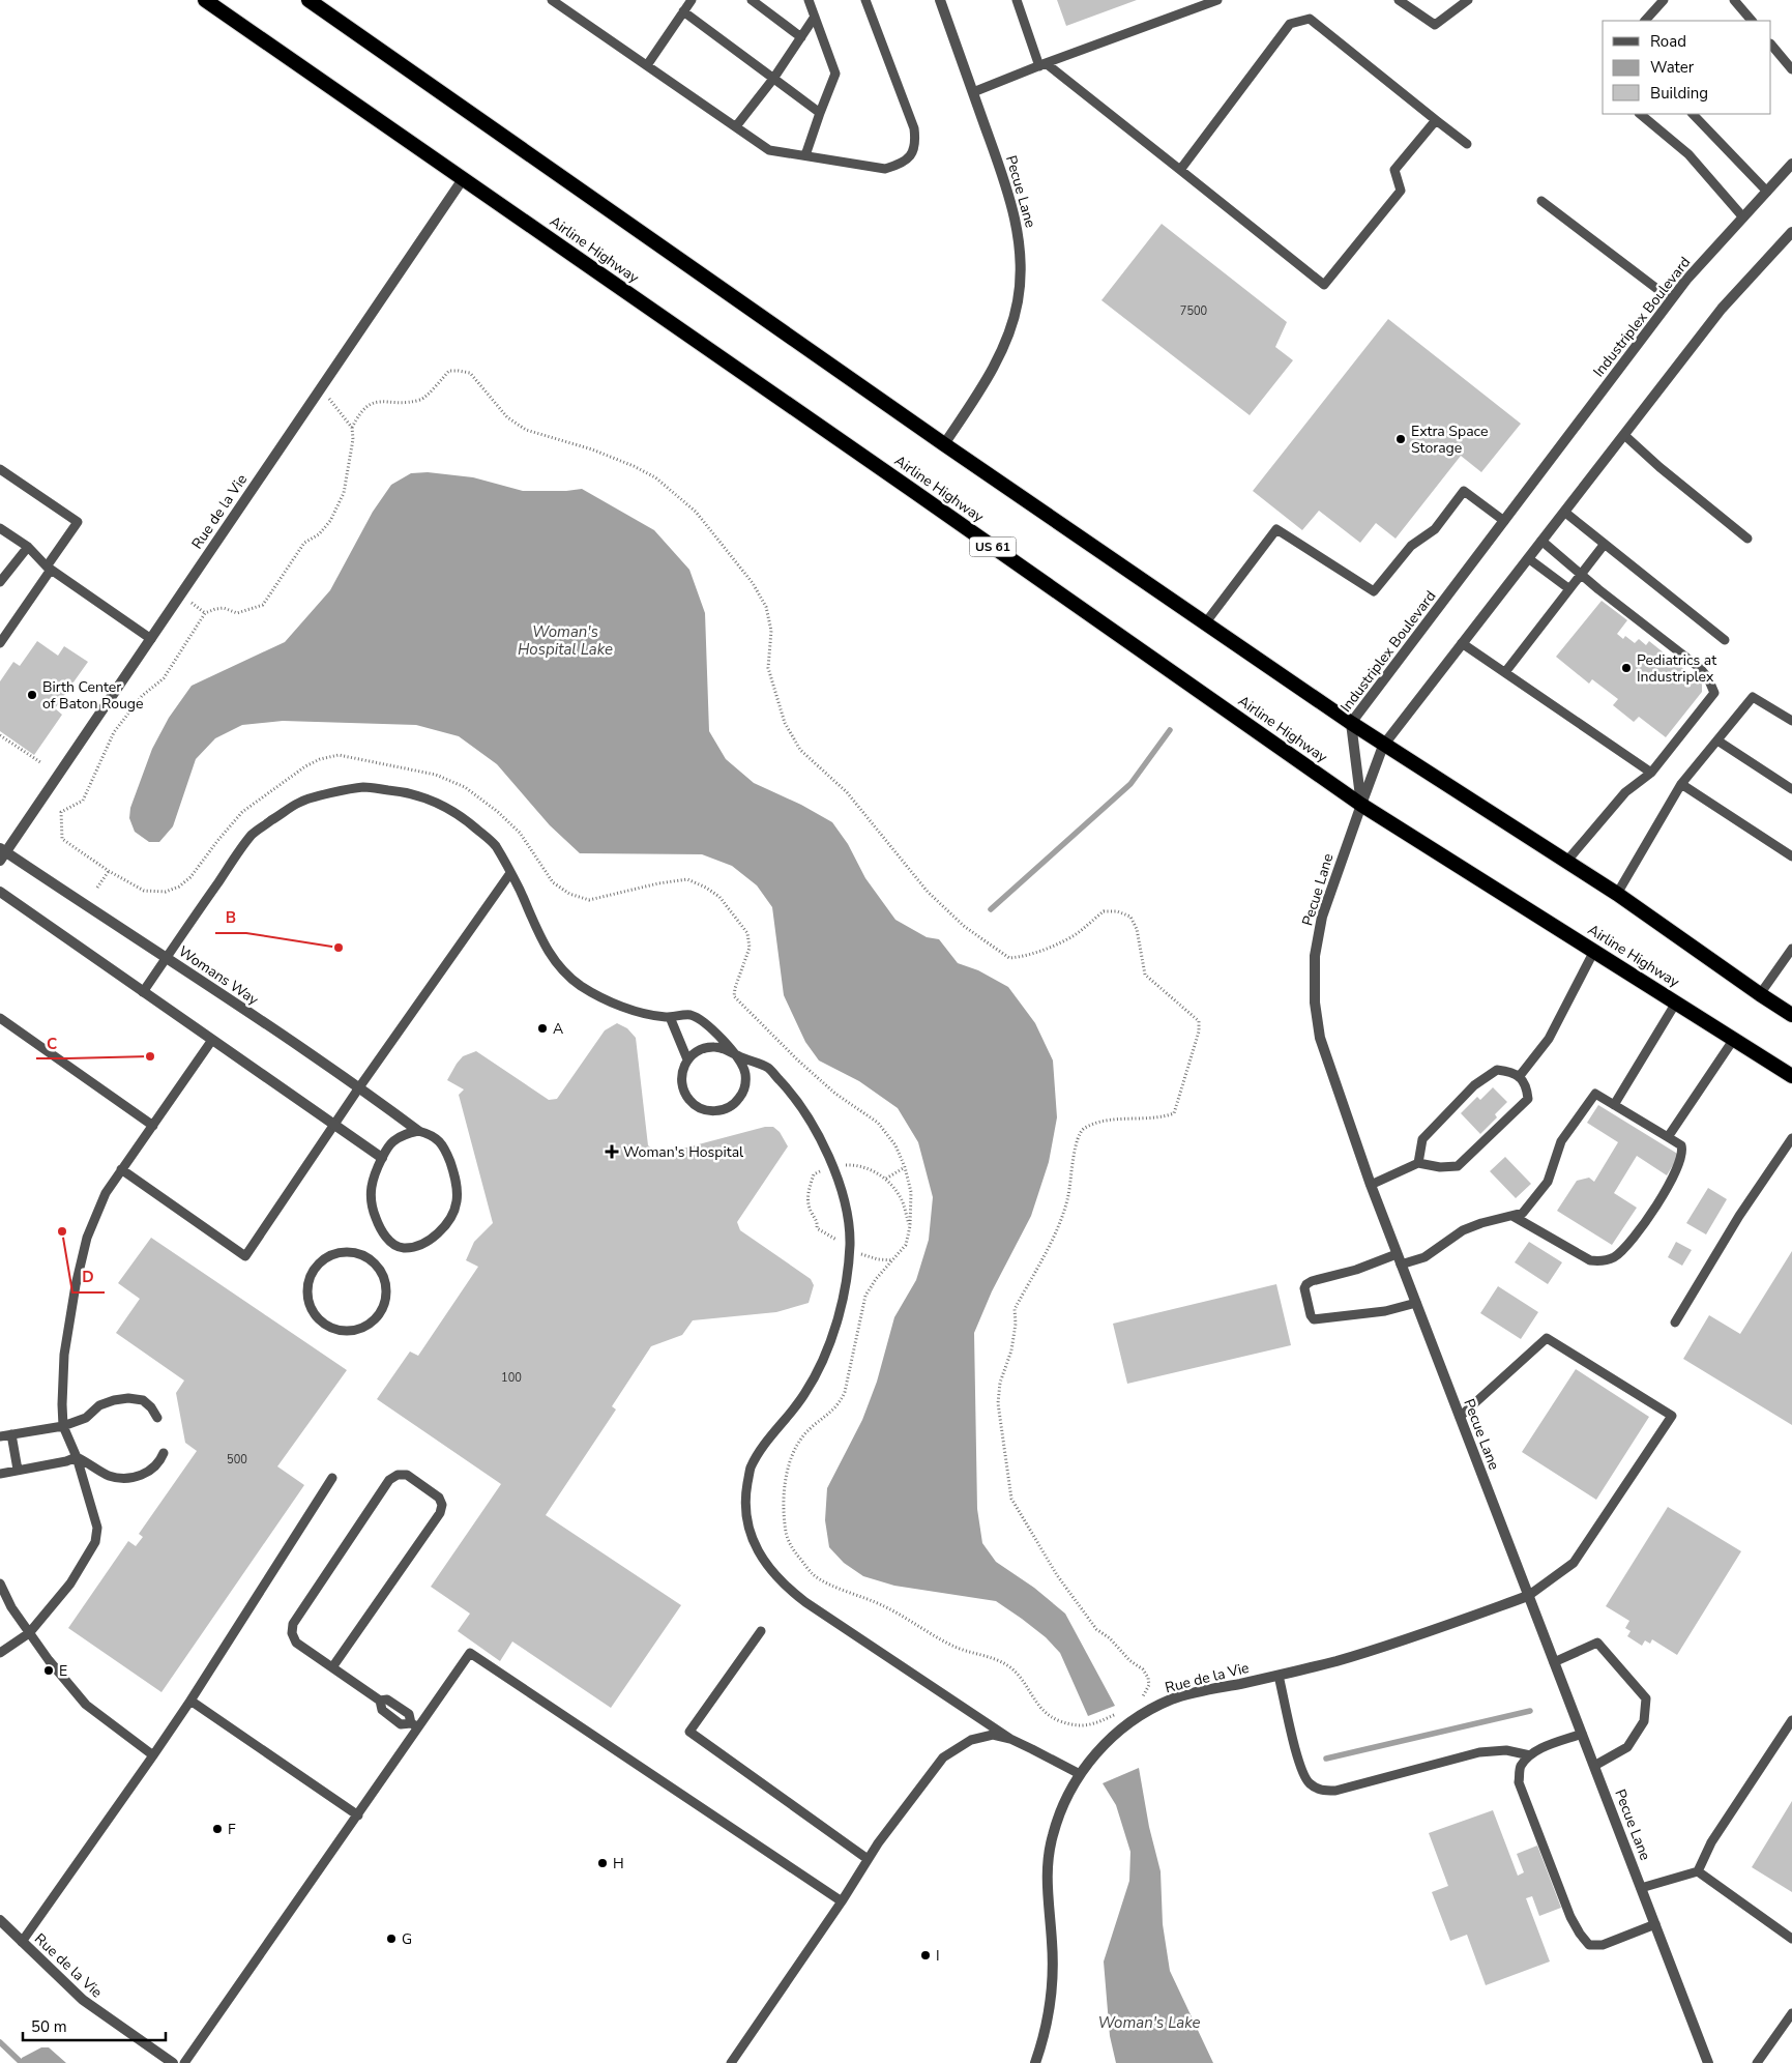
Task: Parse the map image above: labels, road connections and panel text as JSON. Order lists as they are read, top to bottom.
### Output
{
  "streets": {
    "highway": ["Airline Highway", "US 61"],
    "street": [
      "Pecue Lane",
      "Industriplex Boulevard",
      "Rue de la Vie",
      "Womans Way"
    ]
  },
  "crossings": [
    ["Pecue Lane", "Airline Highway"],
    ["Pecue Lane", "Industriplex Boulevard"],
    ["Pecue Lane", "Rue de la Vie"],
    ["Airline Highway", "Industriplex Boulevard"],
    ["Airline Highway", "Rue de la Vie"],
    ["Rue de la Vie", "Womans Way"]
  ],
  "water": ["Woman's Hospital Lake", "Woman's Lake"],
  "places": {
    "other": [
      "Extra Space Storage",
      "Pediatrics at Industriplex",
      "Birth Center of Baton Rouge",
      "B",
      "A",
      "C",
      "D",
      "E",
      "F",
      "H",
      "G",
      "I"
    ],
    "health": ["Woman's Hospital"]
  },
  "house_numbers": ["7500", "100", "500"],
  "legend": ["Road", "Water", "Building"],
  "scale_bar": "50 m"
}
